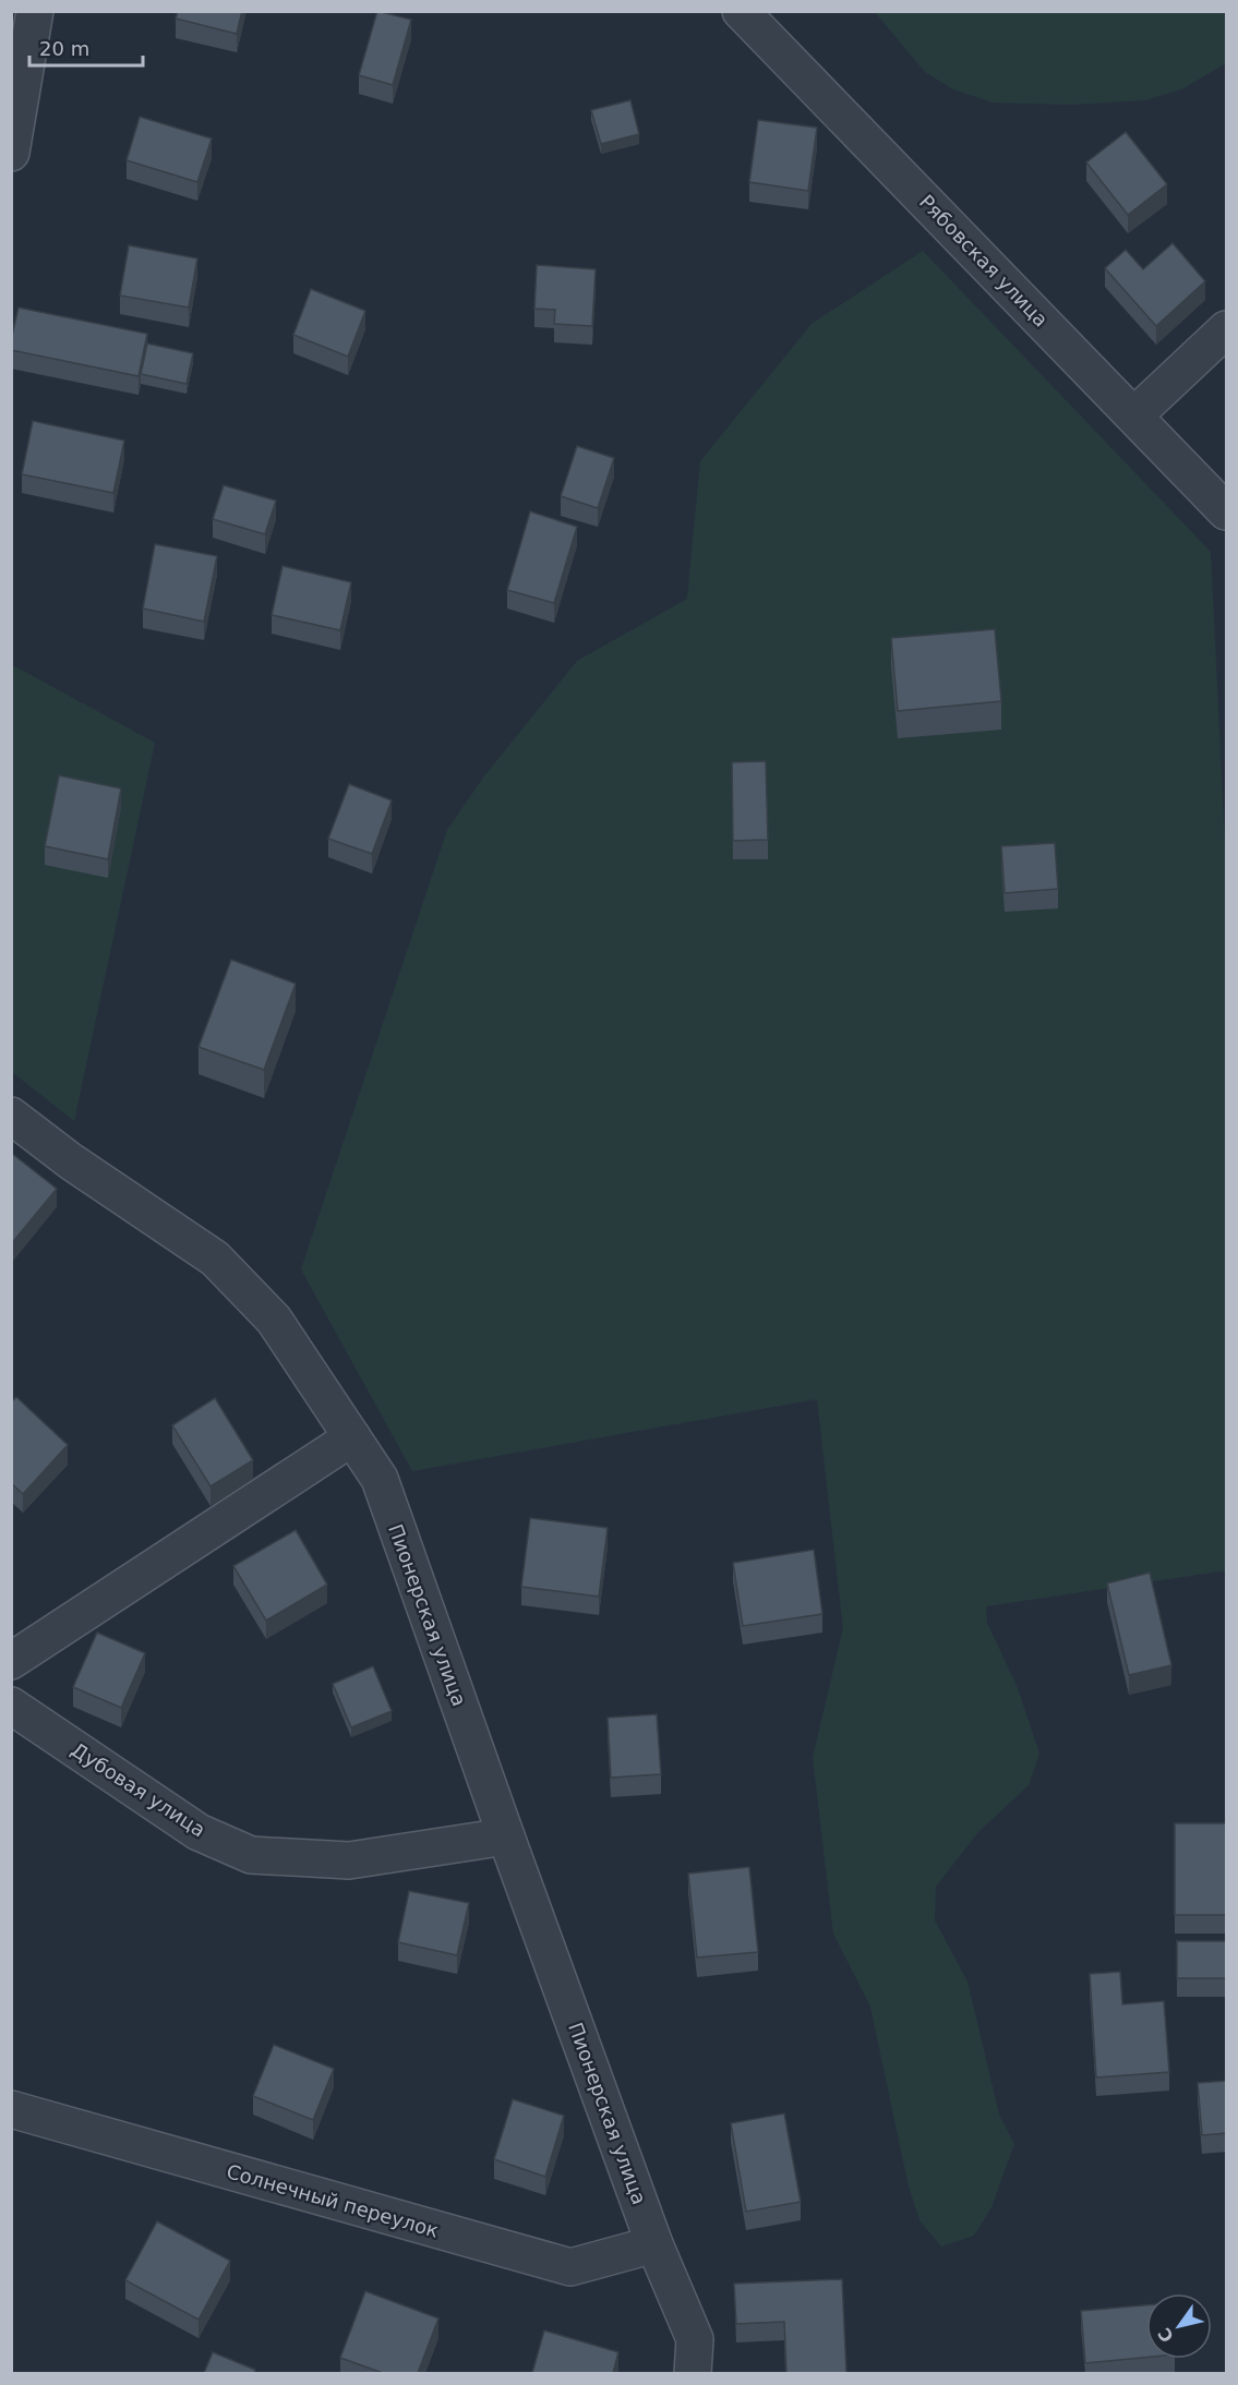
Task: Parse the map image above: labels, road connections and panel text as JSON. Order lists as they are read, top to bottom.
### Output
{
  "streets": {
    "street": [
      "Рябовская улица",
      "Пионерская улица",
      "Дубовая улица",
      "Солнечный переулок"
    ]
  },
  "crossings": [
    ["Пионерская улица", "Дубовая улица"],
    ["Пионерская улица", "Солнечный переулок"]
  ],
  "scale_bar": "20 m",
  "north": "bottom left"
}
